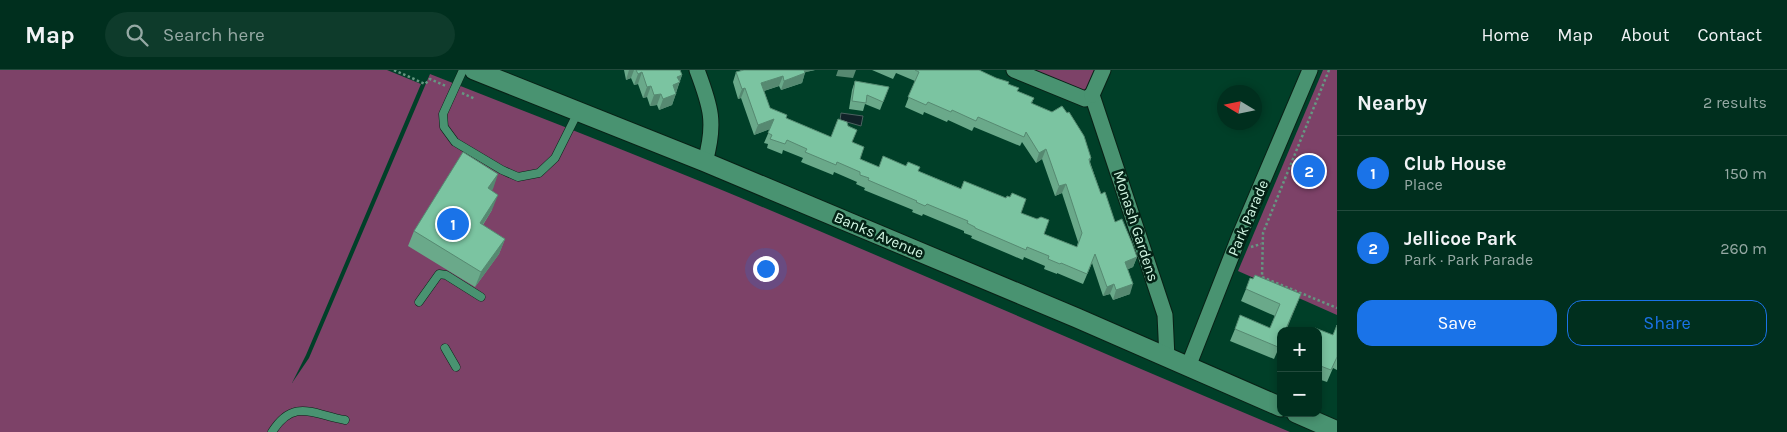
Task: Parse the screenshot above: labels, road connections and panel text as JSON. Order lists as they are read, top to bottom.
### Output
{
  "streets": {
    "street": ["Park Parade", "Monash Gardens", "Banks Avenue"]
  },
  "crossings": [
    ["Park Parade", "Banks Avenue"],
    ["Monash Gardens", "Banks Avenue"]
  ],
  "north": "left",
  "page": {
    "header": "Map",
    "search": "Search here",
    "nav": [
      "Home",
      "Map",
      "About",
      "Contact"
    ],
    "heading": ["Nearby", "2 results"],
    "list": [
      {
        "mark": "1",
        "name": "Club House",
        "note": "Place",
        "value": "150 m"
      },
      {
        "mark": "2",
        "name": "Jellicoe Park",
        "note": "Park · Park Parade",
        "value": "260 m"
      }
    ],
    "pins": ["2", "1"],
    "buttons": ["Save", "Share"],
    "map_buttons": ["+", "−"]
  }
}
